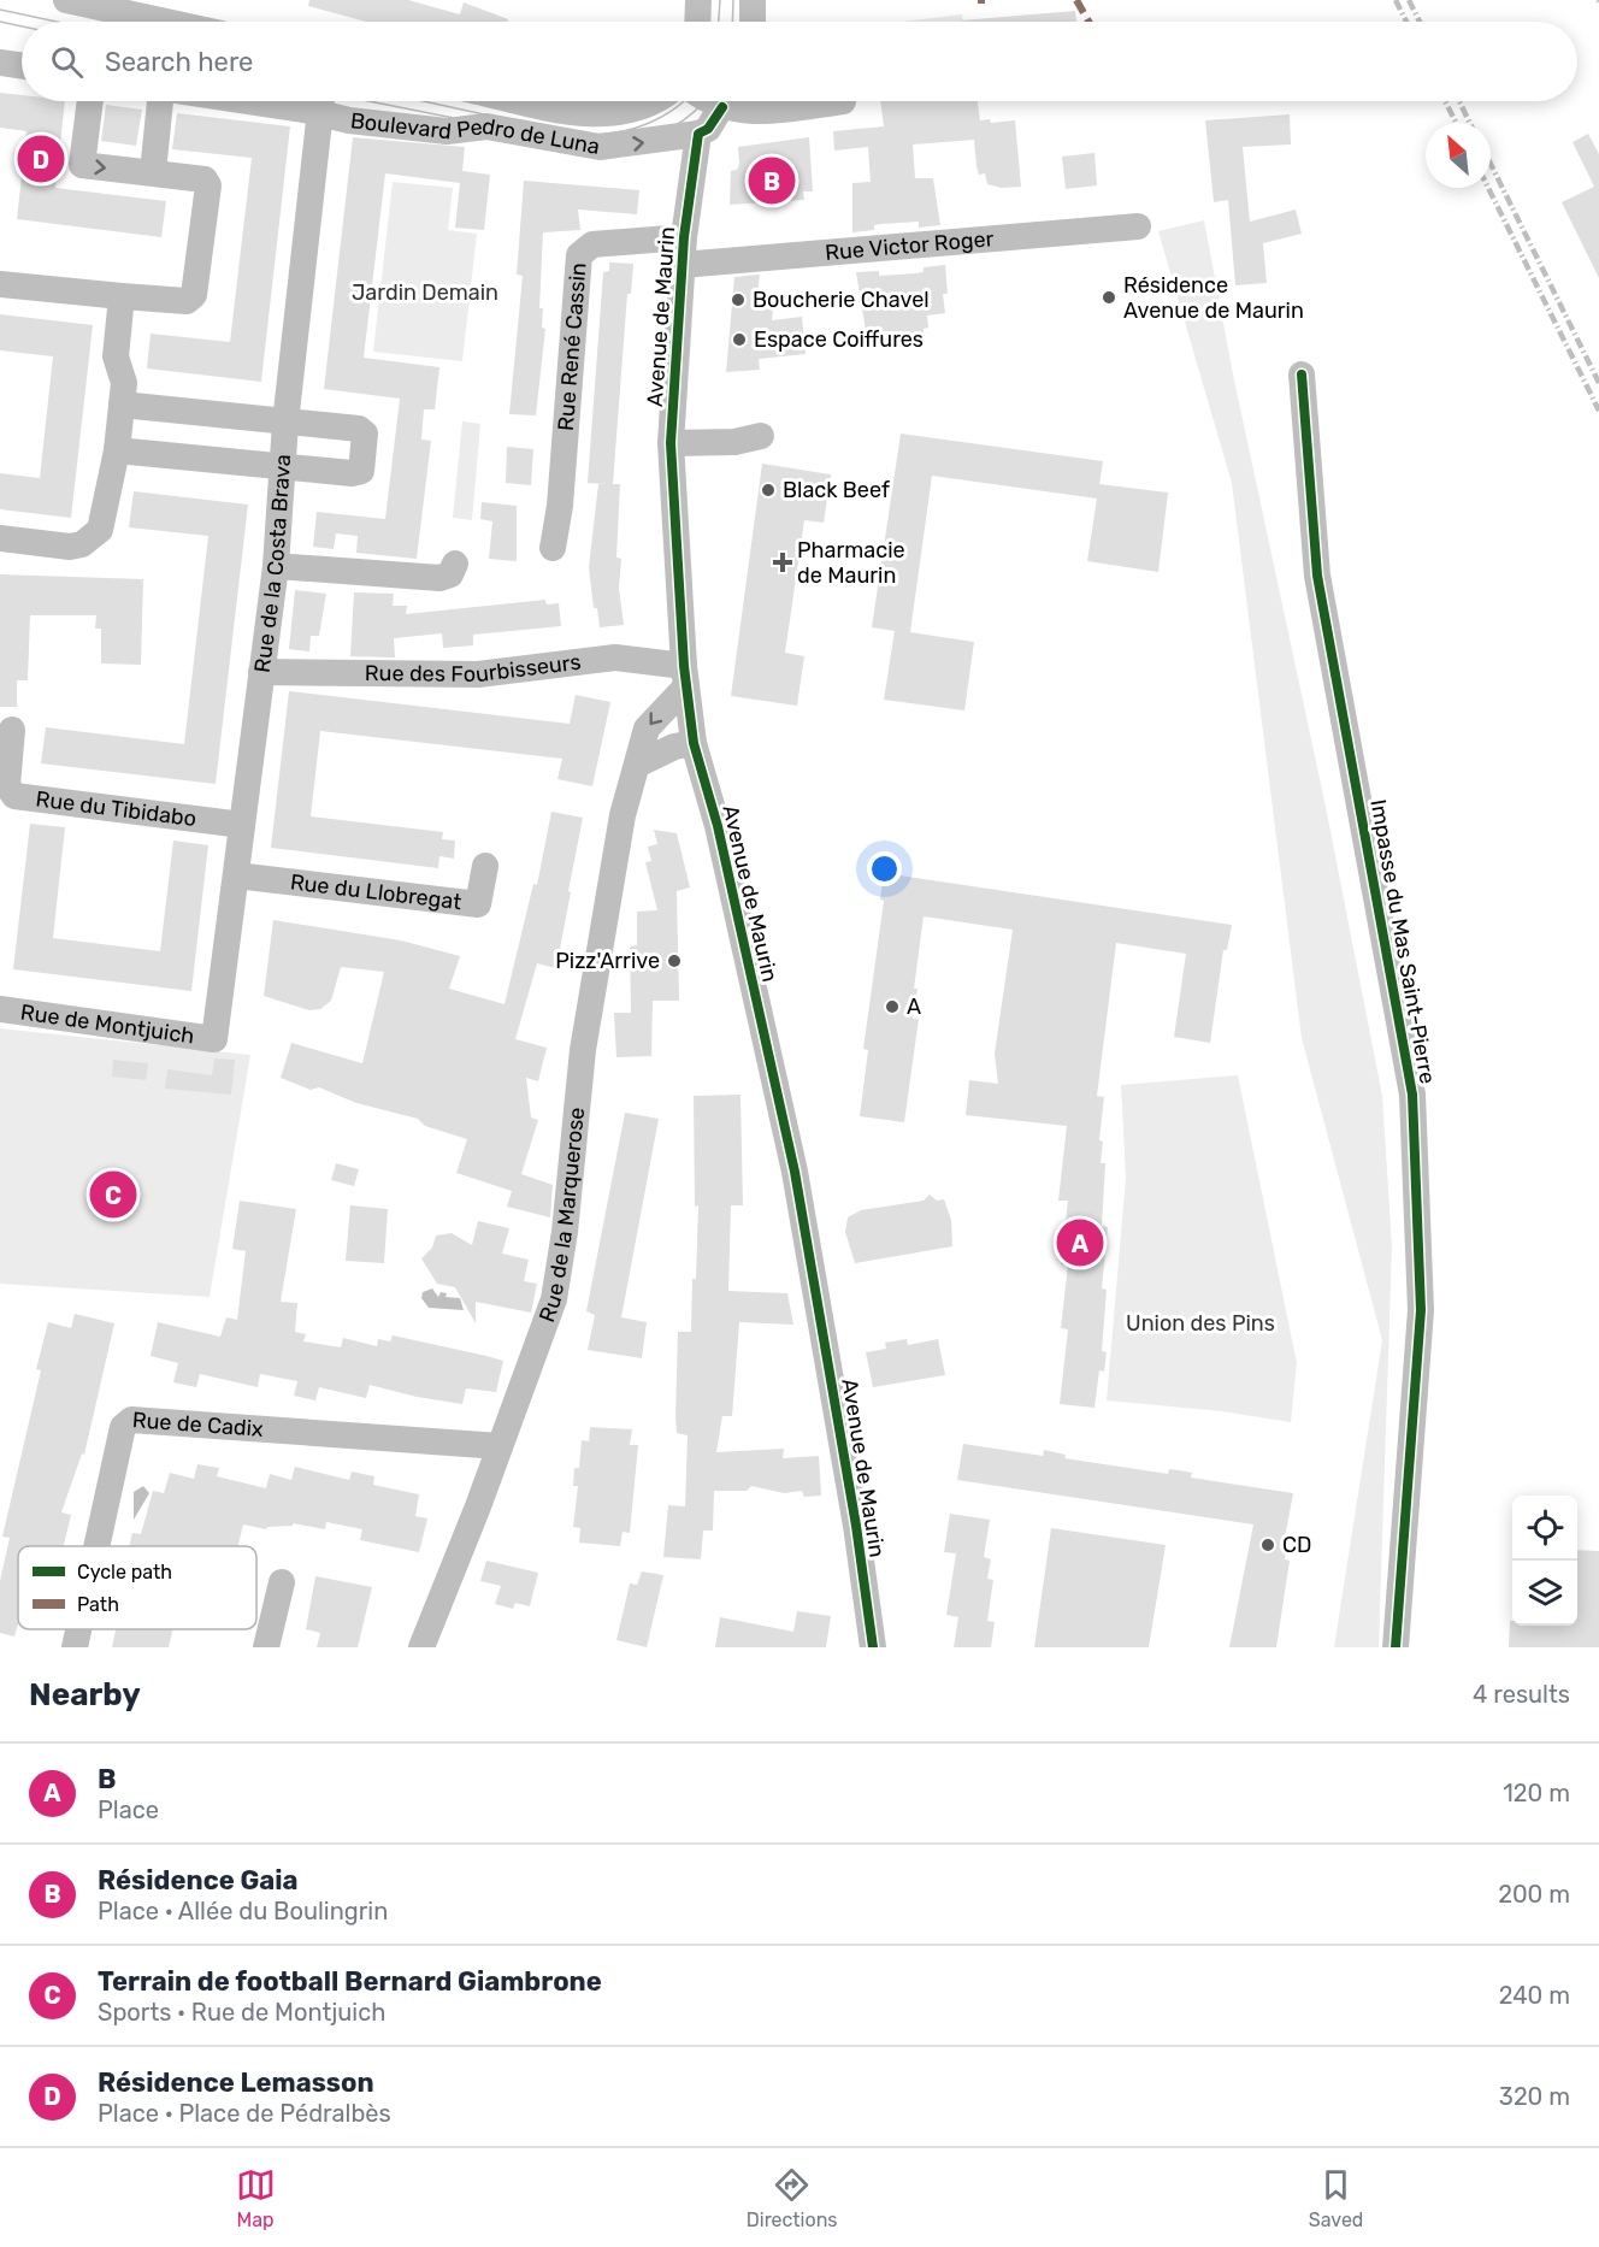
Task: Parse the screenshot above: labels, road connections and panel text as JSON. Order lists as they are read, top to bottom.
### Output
{
  "streets": {
    "street": [
      "Boulevard Pedro de Luna",
      "Rue Victor Roger",
      "Avenue de Maurin",
      "Rue René Cassin",
      "Rue de la Costa Brava",
      "Rue des Fourbisseurs",
      "Rue du Tibidabo",
      "Rue du Llobregat",
      "Impasse du Mas Saint-Pierre",
      "Rue de Montjuich",
      "Rue de la Marquerose",
      "Rue de Cadix"
    ]
  },
  "crossings": [
    ["Boulevard Pedro de Luna", "Avenue de Maurin"],
    ["Boulevard Pedro de Luna", "Rue de la Costa Brava"],
    ["Rue Victor Roger", "Avenue de Maurin"],
    ["Avenue de Maurin", "Rue René Cassin"],
    ["Avenue de Maurin", "Rue des Fourbisseurs"],
    ["Avenue de Maurin", "Rue de la Marquerose"],
    ["Rue de la Costa Brava", "Rue des Fourbisseurs"],
    ["Rue de la Costa Brava", "Rue du Tibidabo"],
    ["Rue de la Costa Brava", "Rue du Llobregat"],
    ["Rue de la Costa Brava", "Rue de Montjuich"],
    ["Rue des Fourbisseurs", "Rue de la Marquerose"],
    ["Rue de la Marquerose", "Rue de Cadix"]
  ],
  "parks": ["Jardin Demain", "Union des Pins"],
  "places": {
    "other": [
      "Résidence Avenue de Maurin",
      "Boucherie Chavel",
      "Espace Coiffures",
      "Black Beef",
      "Pizz'Arrive",
      "A",
      "CD"
    ],
    "health": ["Pharmacie de Maurin"]
  },
  "legend": ["Cycle path", "Path"],
  "north": "top left",
  "page": {
    "search": "Search here",
    "pins": [
      "D",
      "B",
      "C",
      "A"
    ],
    "heading": ["Nearby", "4 results"],
    "list": [
      {
        "mark": "A",
        "name": "B",
        "note": "Place",
        "value": "120 m"
      },
      {
        "mark": "B",
        "name": "Résidence Gaia",
        "note": "Place · Allée du Boulingrin",
        "value": "200 m"
      },
      {
        "mark": "C",
        "name": "Terrain de football Bernard Giambrone",
        "note": "Sports · Rue de Montjuich",
        "value": "240 m"
      },
      {
        "mark": "D",
        "name": "Résidence Lemasson",
        "note": "Place · Place de Pédralbès",
        "value": "320 m"
      }
    ],
    "nav": ["Map", "Directions", "Saved"]
  }
}
